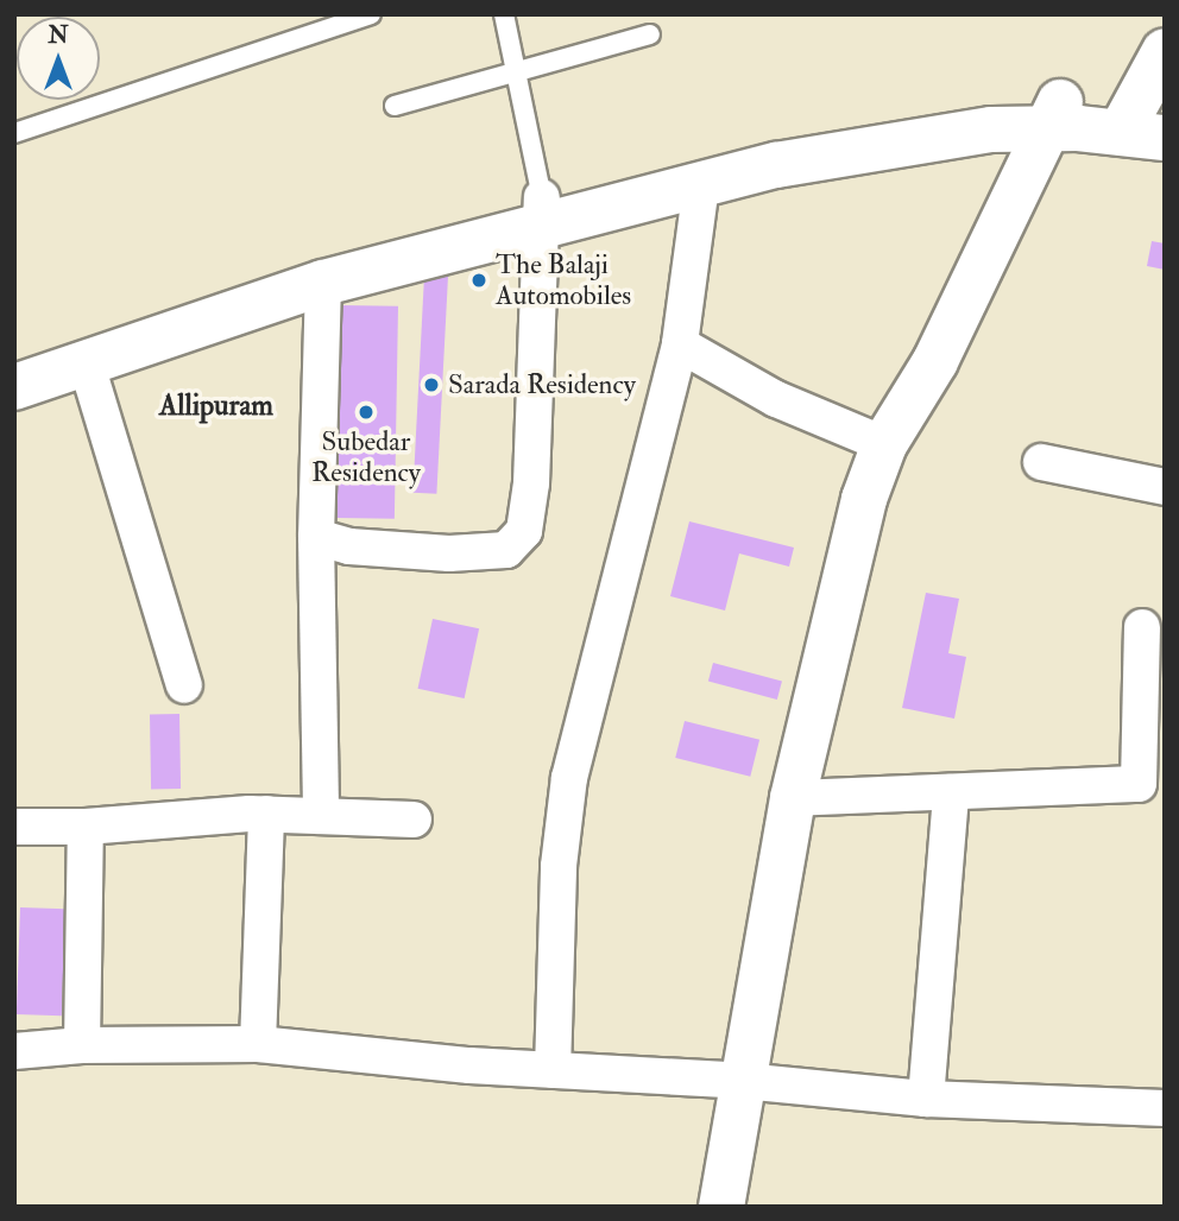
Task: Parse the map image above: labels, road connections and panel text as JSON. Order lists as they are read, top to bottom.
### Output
{
  "districts": ["Allipuram"],
  "places": ["The Balaji Automobiles", "Sarada Residency", "Subedar Residency"],
  "north": "top"
}
